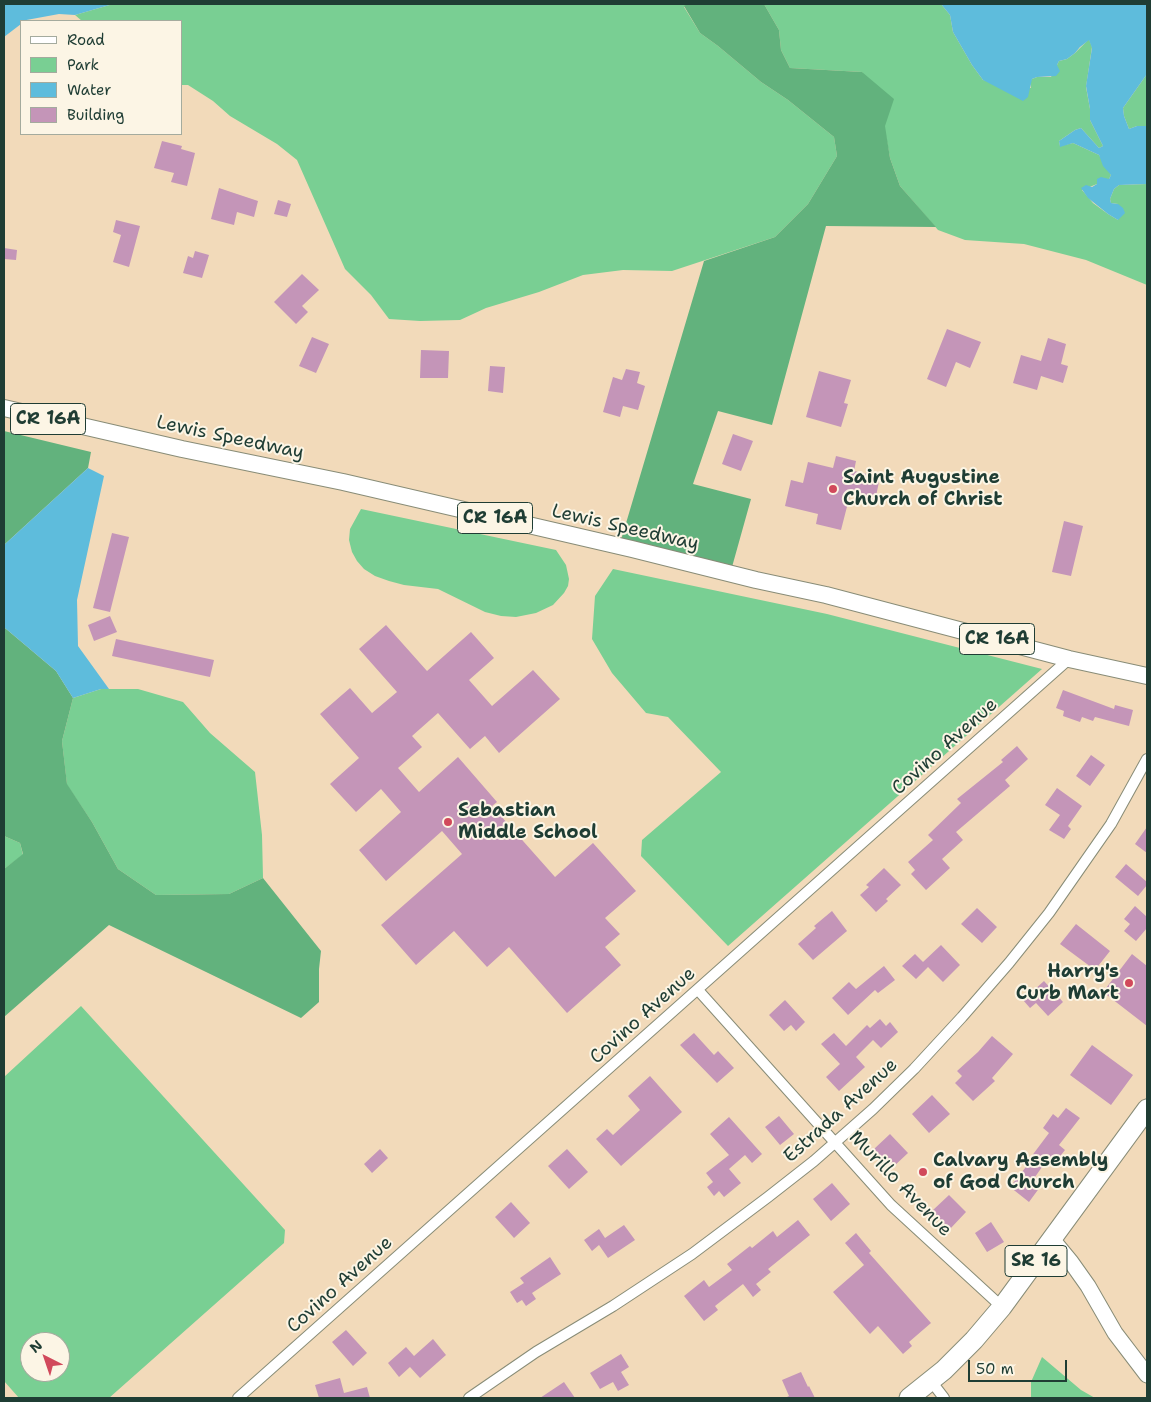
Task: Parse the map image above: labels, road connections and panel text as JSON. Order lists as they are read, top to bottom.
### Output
{
  "streets": {
    "highway": ["SR 16"],
    "main road": ["CR 16A", "Lewis Speedway"],
    "street": ["Covino Avenue", "Estrada Avenue", "Murillo Avenue"]
  },
  "crossings": [
    ["Lewis Speedway", "Covino Avenue"],
    ["Covino Avenue", "Murillo Avenue"],
    ["Estrada Avenue", "Murillo Avenue"],
    ["Murillo Avenue", "SR 16"]
  ],
  "places": [
    "Saint Augustine Church of Christ",
    "Sebastian Middle School",
    "Harry's Curb Mart",
    "Calvary Assembly of God Church"
  ],
  "legend": [
    "Road",
    "Park",
    "Water",
    "Building"
  ],
  "scale_bar": "50 m",
  "north": "top left"
}
